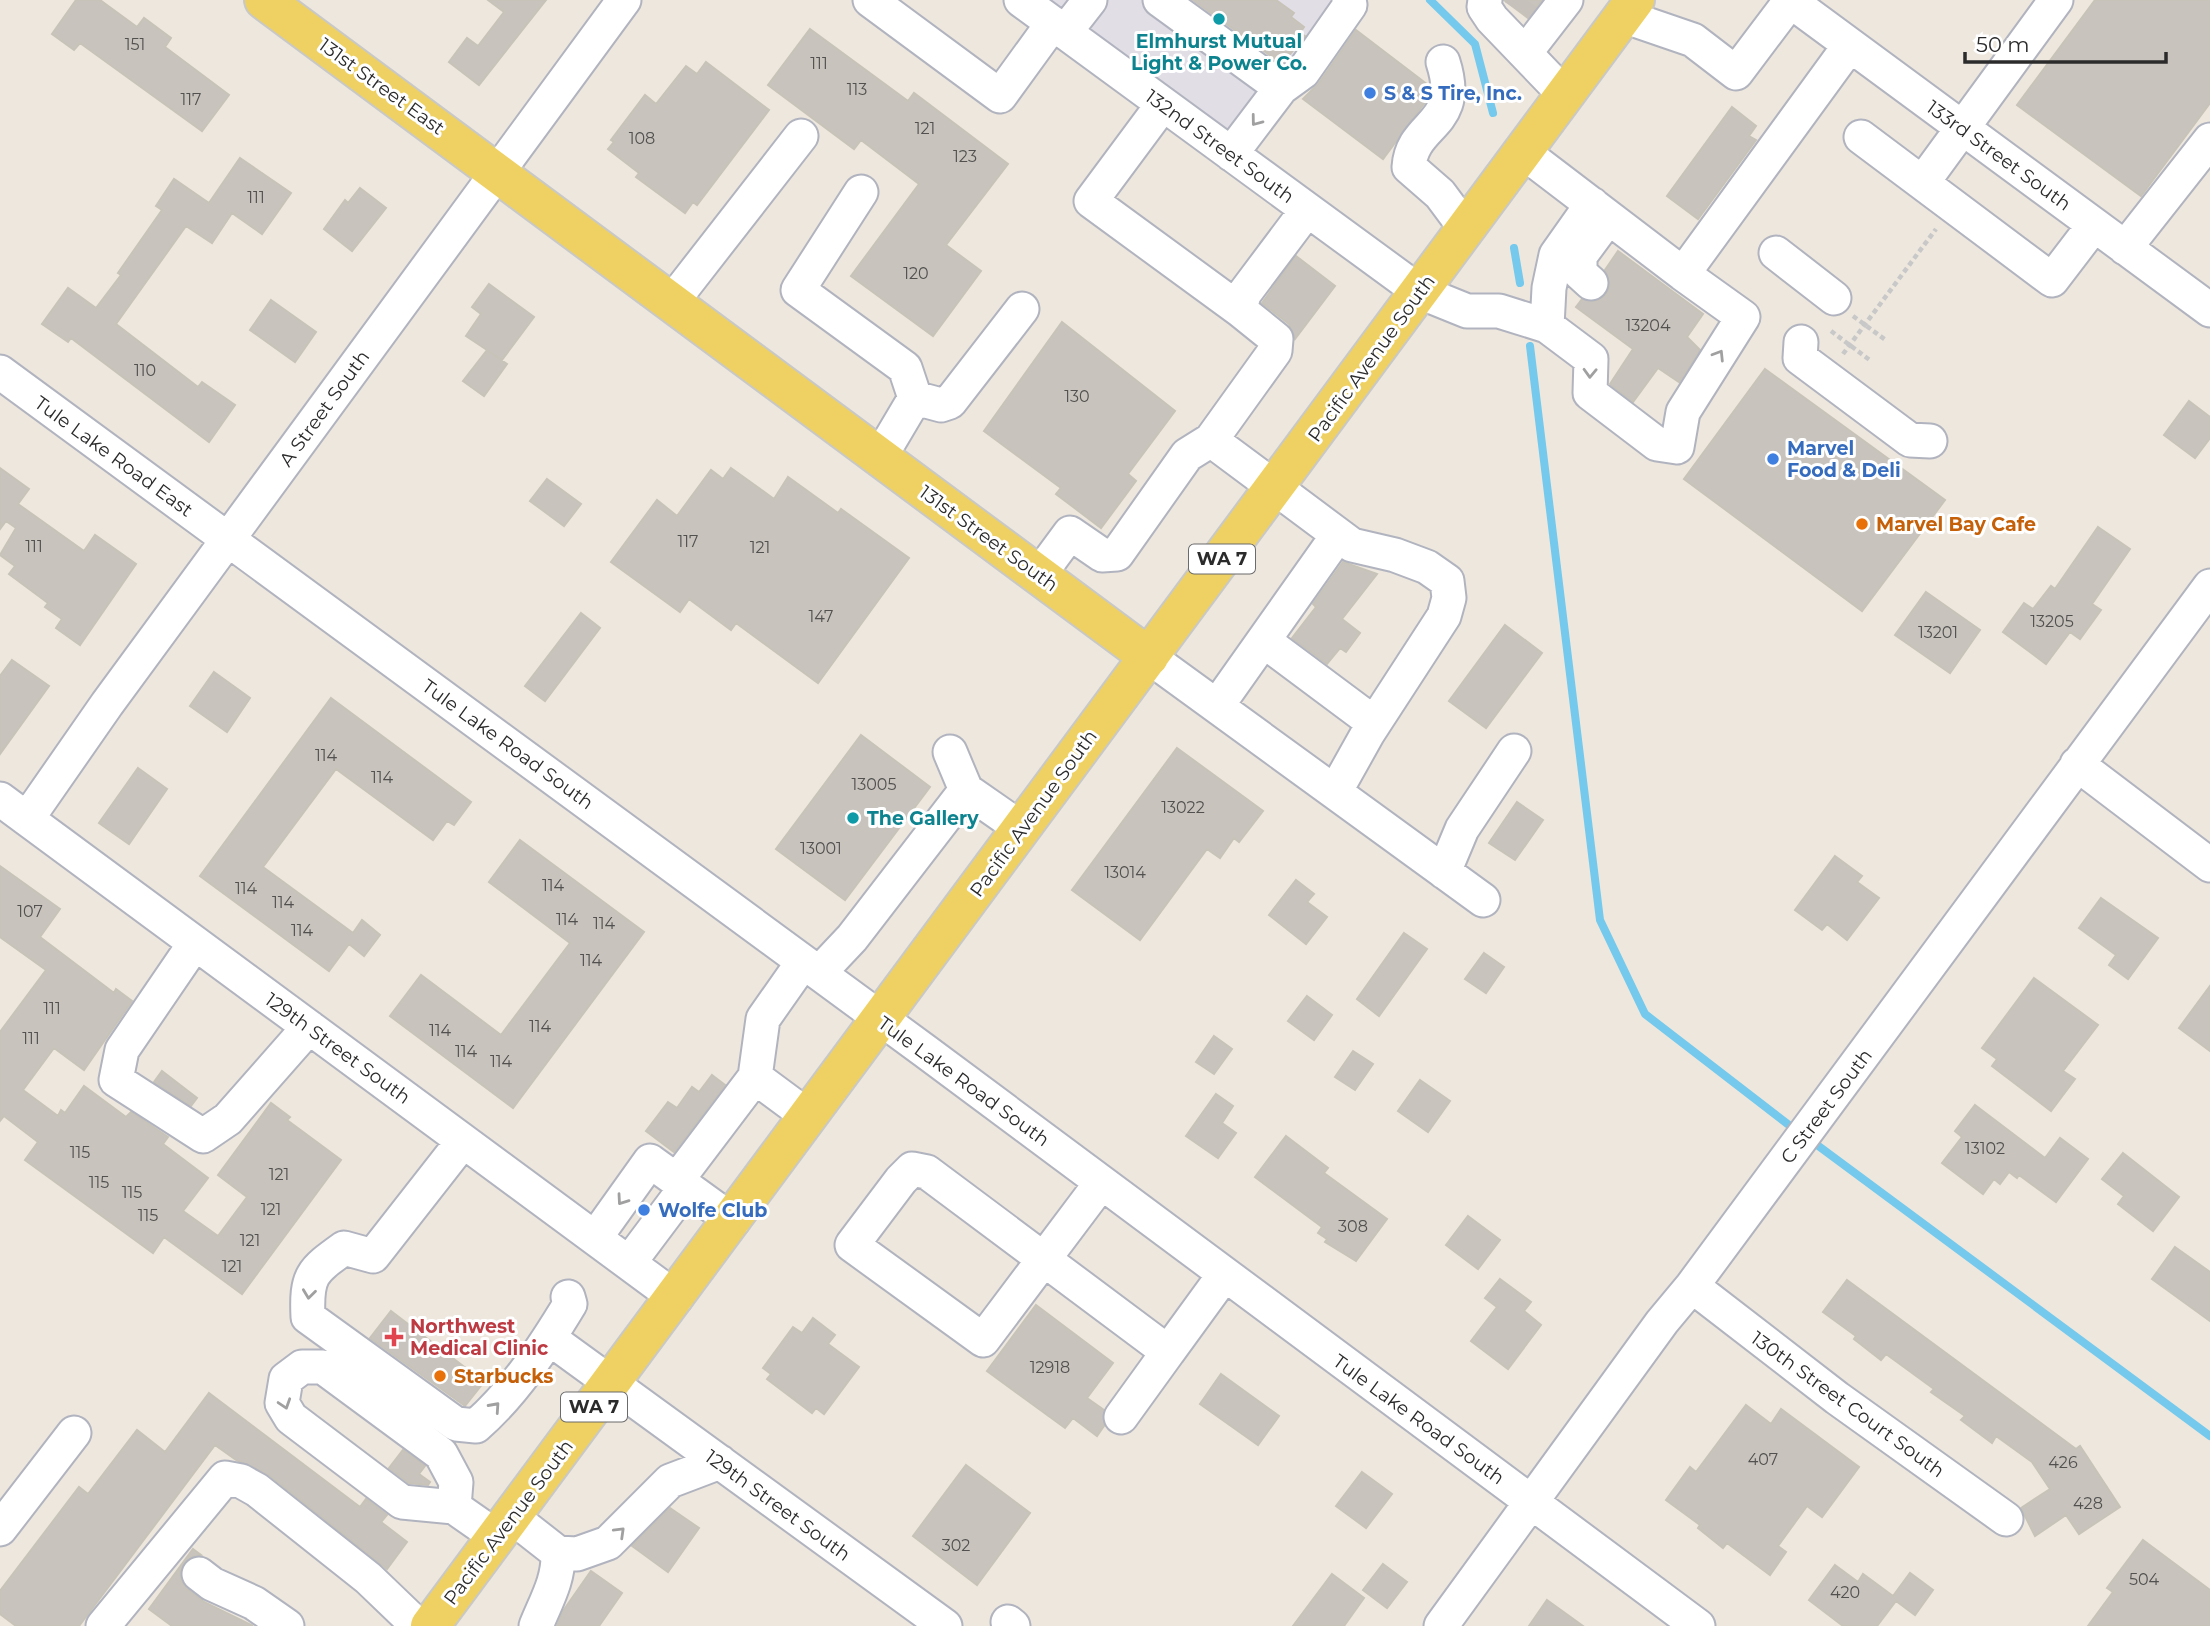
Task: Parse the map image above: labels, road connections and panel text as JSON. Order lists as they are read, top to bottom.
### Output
{
  "streets": {
    "main road": [
      "131st Street East",
      "Pacific Avenue South",
      "131st Street South",
      "WA 7"
    ],
    "street": [
      "132nd Street South",
      "133rd Street South",
      "A Street South",
      "Tule Lake Road East",
      "Tule Lake Road South",
      "129th Street South",
      "C Street South",
      "130th Street Court South"
    ]
  },
  "crossings": [
    ["131st Street East", "A Street South"],
    ["131st Street East", "131st Street South"],
    ["132nd Street South", "Pacific Avenue South"],
    ["Pacific Avenue South", "131st Street South"],
    ["Pacific Avenue South", "Tule Lake Road South"],
    ["Pacific Avenue South", "129th Street South"],
    ["A Street South", "Tule Lake Road East"],
    ["A Street South", "131st Street South"],
    ["A Street South", "Tule Lake Road South"],
    ["A Street South", "129th Street South"],
    ["Tule Lake Road East", "Tule Lake Road South"],
    ["Tule Lake Road South", "C Street South"],
    ["C Street South", "130th Street Court South"]
  ],
  "places": {
    "other": [
      "Elmhurst Mutual Light & Power Co.",
      "S & S Tire, Inc.",
      "Marvel Food & Deli",
      "Marvel Bay Cafe",
      "The Gallery",
      "Wolfe Club",
      "Starbucks"
    ],
    "health": ["Northwest Medical Clinic"]
  },
  "house_numbers": [
    "151",
    "111",
    "113",
    "117",
    "121",
    "108",
    "123",
    "111",
    "120",
    "13204",
    "110",
    "130",
    "117",
    "111",
    "121",
    "147",
    "13205",
    "13201",
    "114",
    "114",
    "13005",
    "13022",
    "13001",
    "13014",
    "114",
    "114",
    "114",
    "107",
    "114",
    "114",
    "114",
    "114",
    "111",
    "114",
    "114",
    "111",
    "114",
    "114",
    "13102",
    "115",
    "121",
    "115",
    "115",
    "121",
    "115",
    "308",
    "121",
    "121",
    "12918",
    "407",
    "426",
    "428",
    "302",
    "504",
    "420"
  ],
  "scale_bar": "50 m"
}
